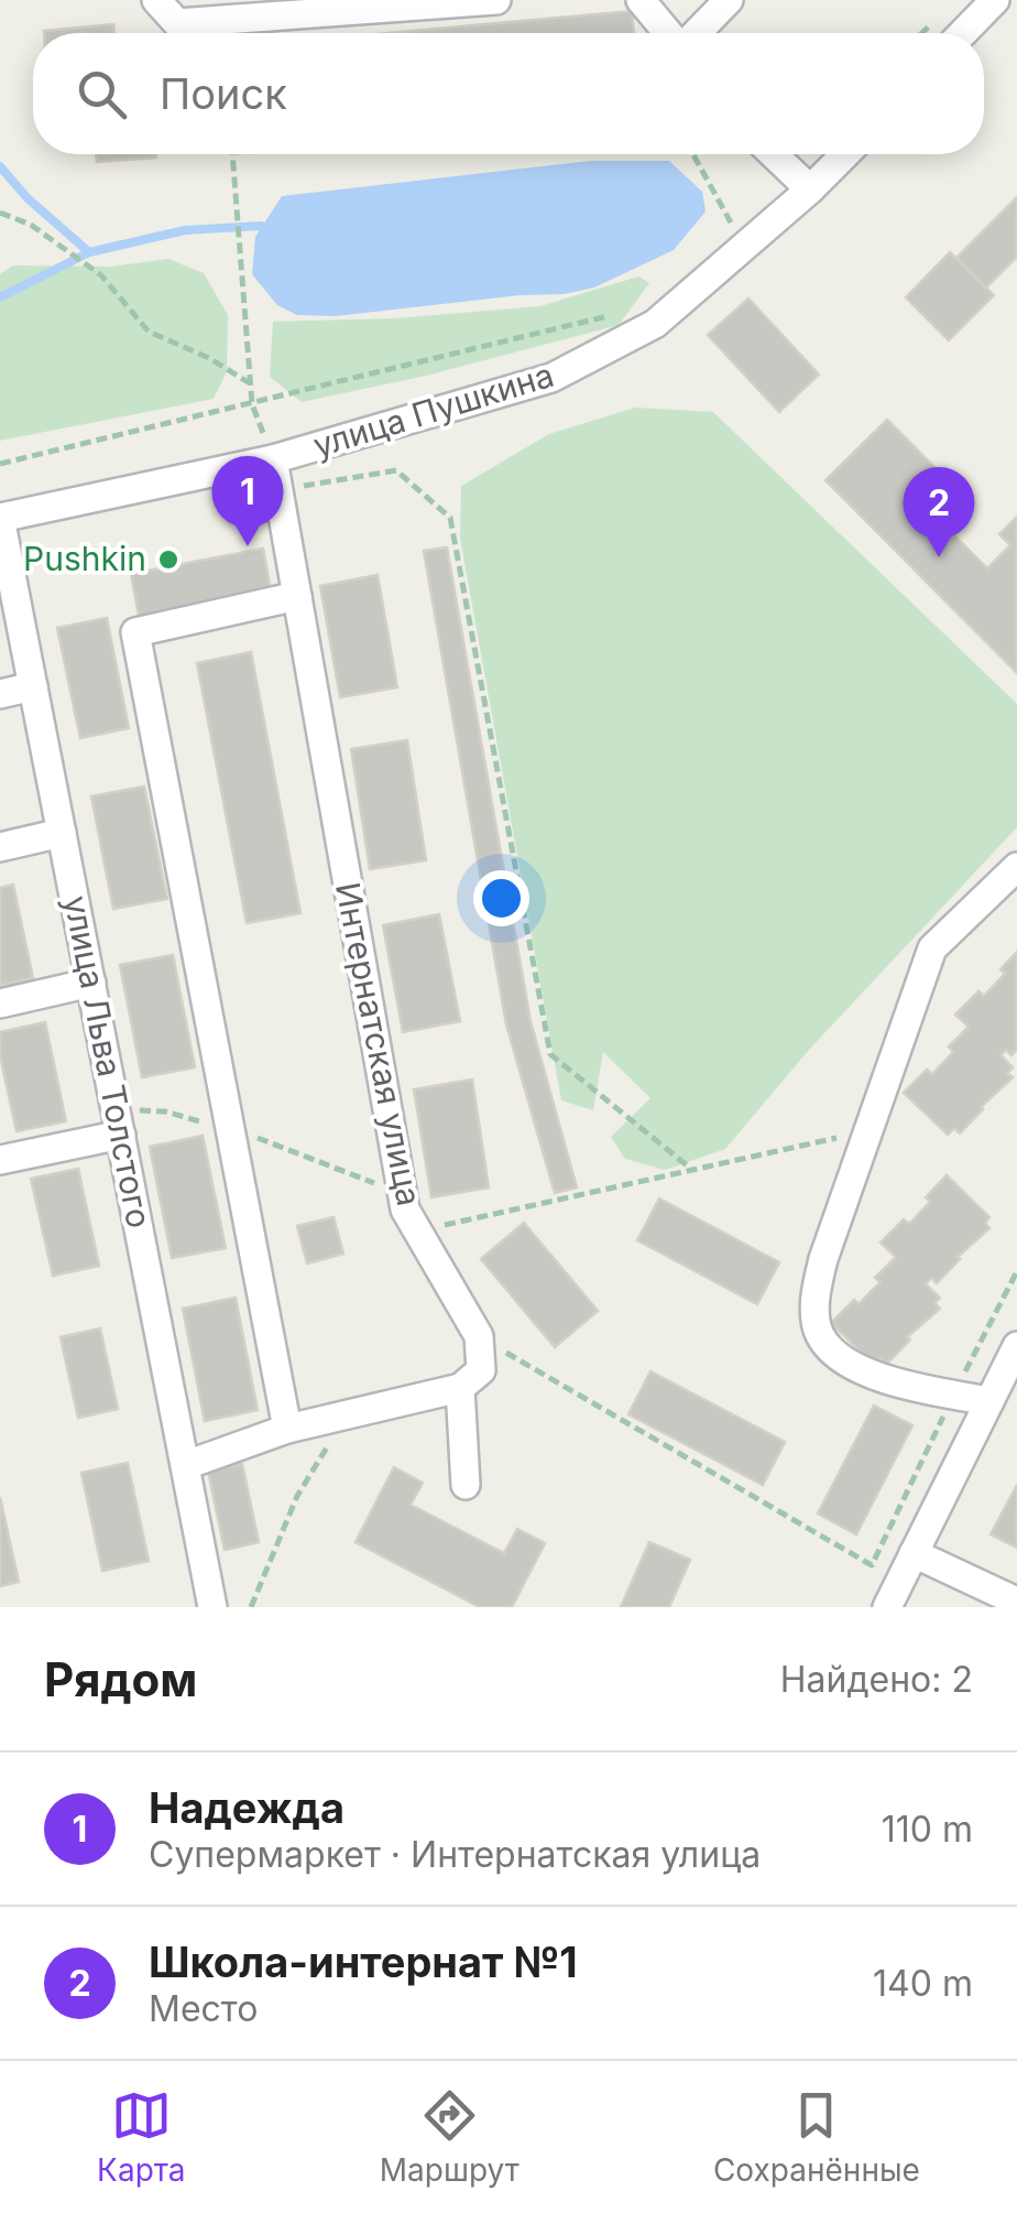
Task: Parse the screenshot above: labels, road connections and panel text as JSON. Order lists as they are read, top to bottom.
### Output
{
  "streets": {
    "street": ["улица Пушкина", "Интернатская улица", "улица Льва Толстого"]
  },
  "crossings": [
    ["улица Пушкина", "Интернатская улица"],
    ["улица Пушкина", "улица Льва Толстого"]
  ],
  "places": ["Pushkin"],
  "page": {
    "search": "Поиск",
    "pins": ["1", "2"],
    "heading": ["Рядом", "Найдено: 2"],
    "list": [
      {
        "mark": "1",
        "name": "Надежда",
        "note": "Супермаркет · Интернатская улица",
        "value": "110 m"
      },
      {
        "mark": "2",
        "name": "Школа-интернат №1",
        "note": "Место",
        "value": "140 m"
      }
    ],
    "nav": ["Карта", "Маршрут", "Сохранённые"]
  }
}
